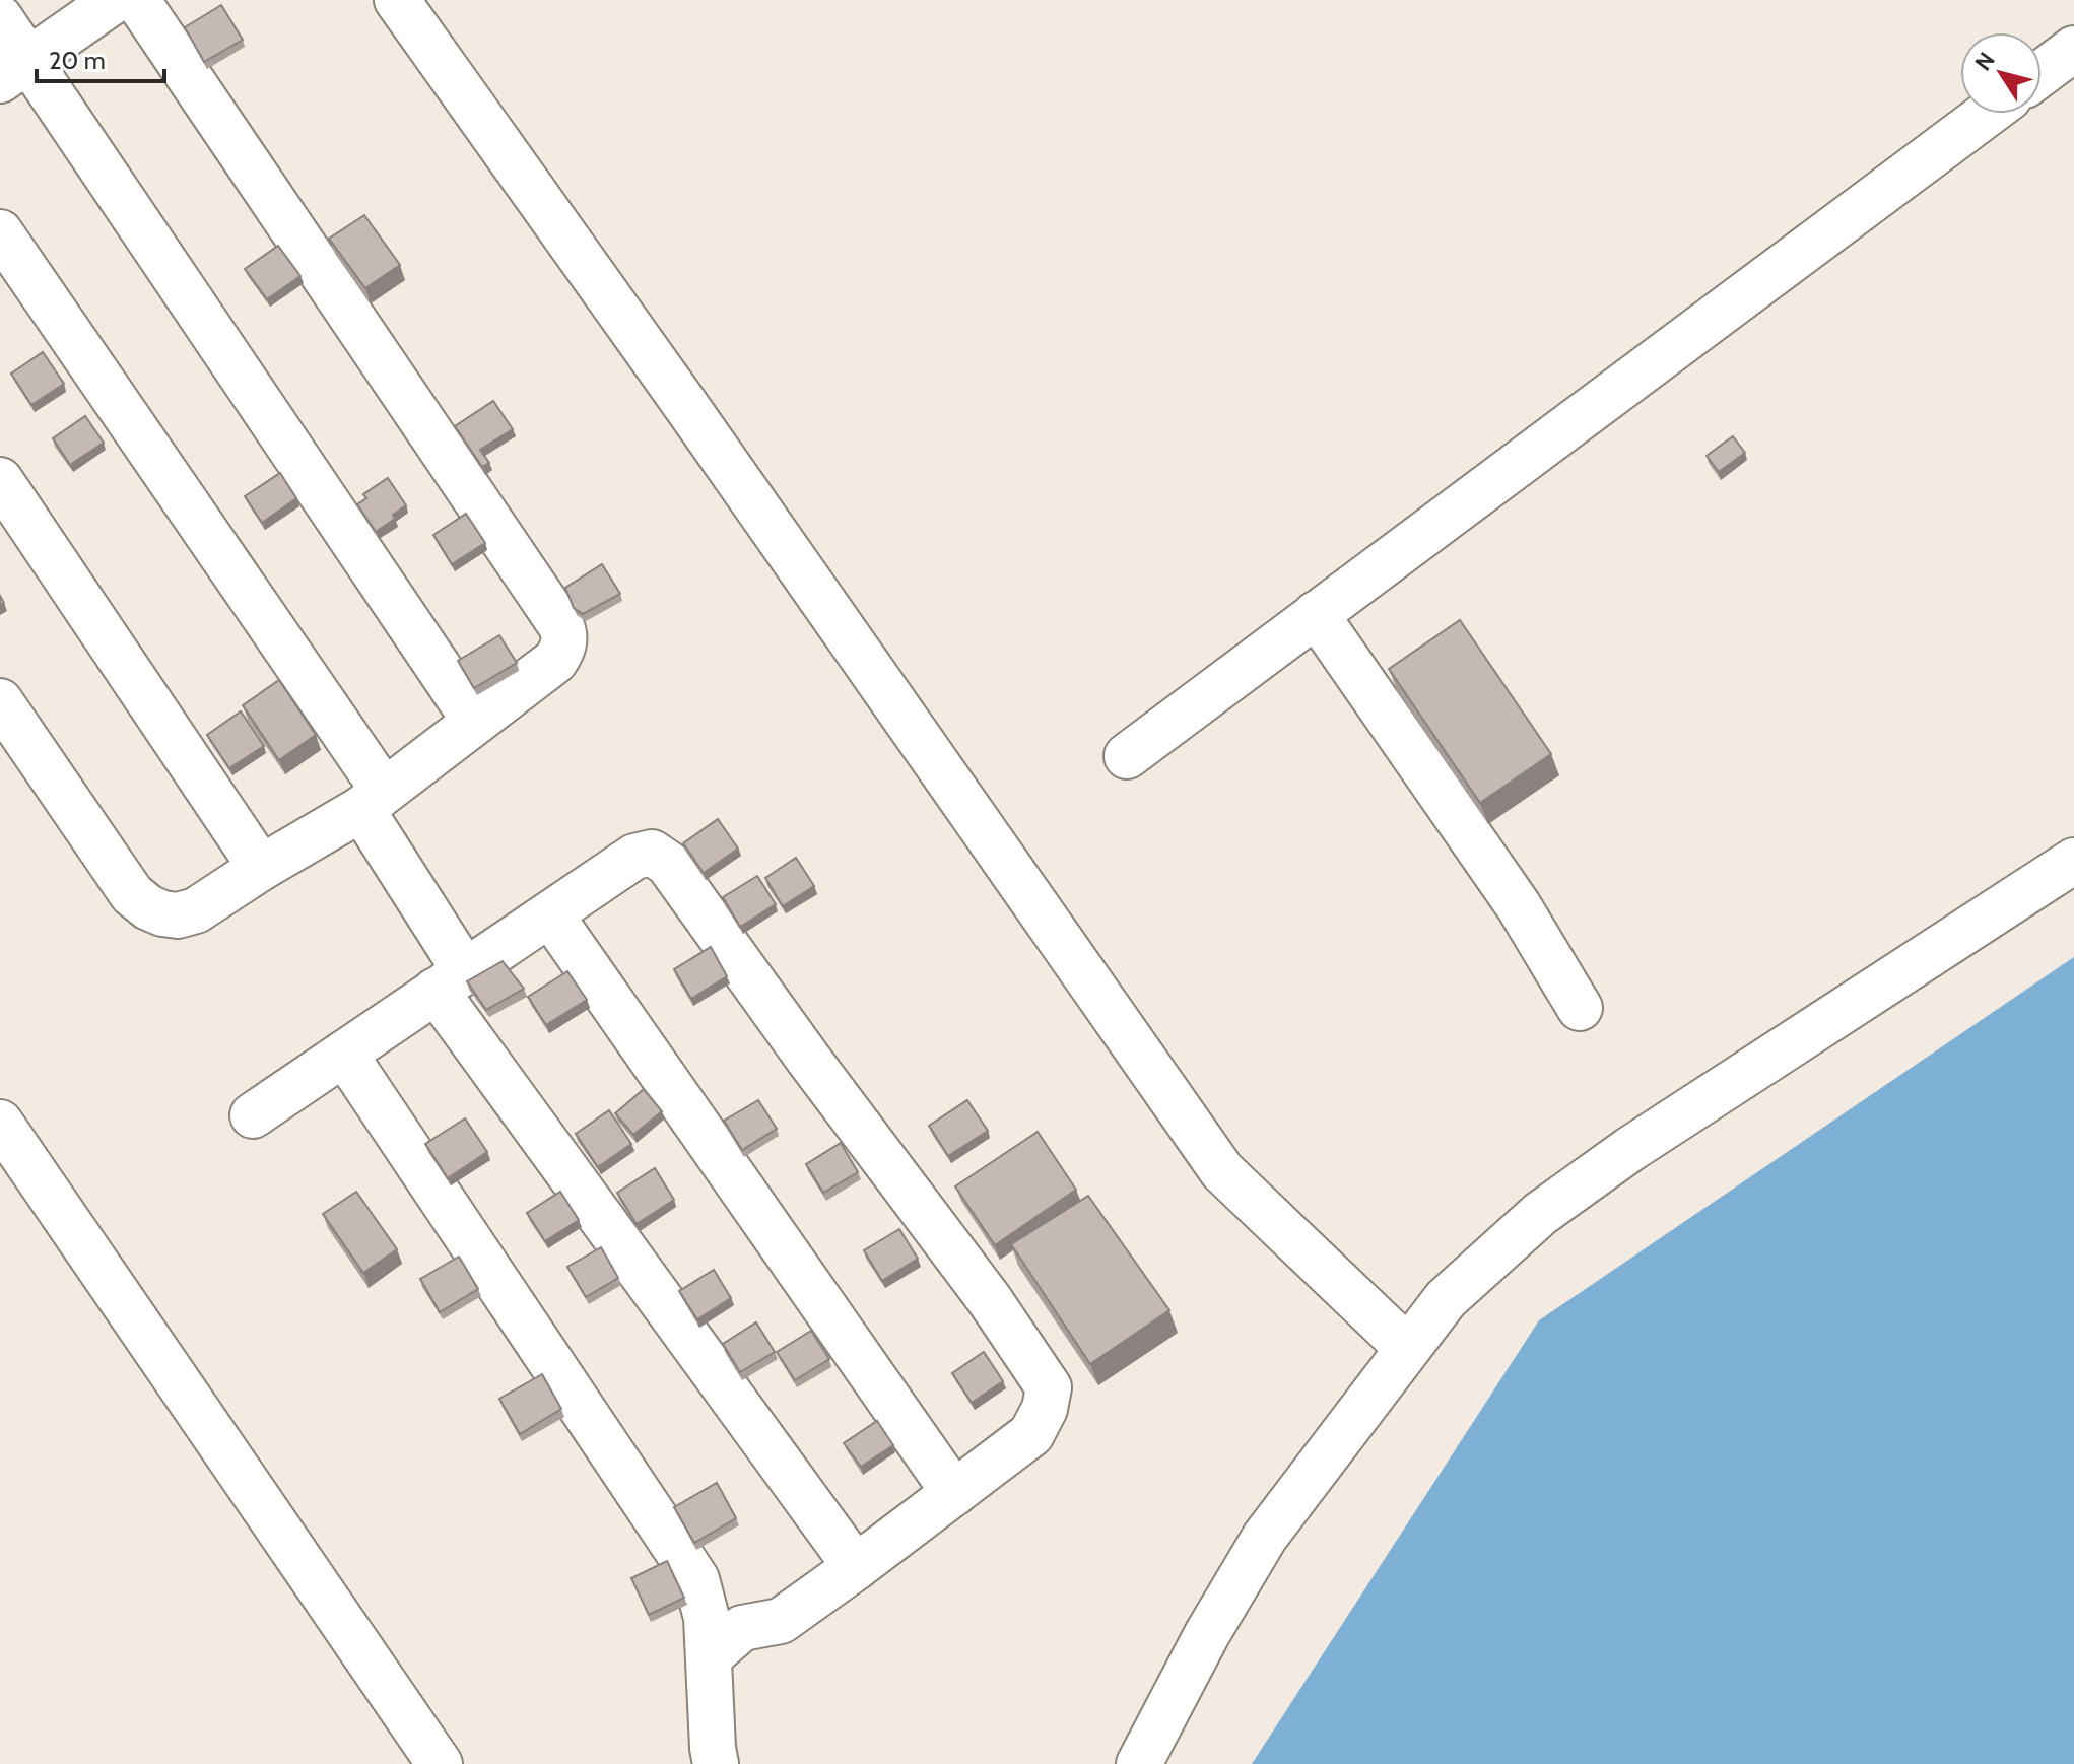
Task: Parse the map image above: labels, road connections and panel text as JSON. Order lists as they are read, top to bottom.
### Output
{
  "scale_bar": "20 m",
  "north": "top left"
}
